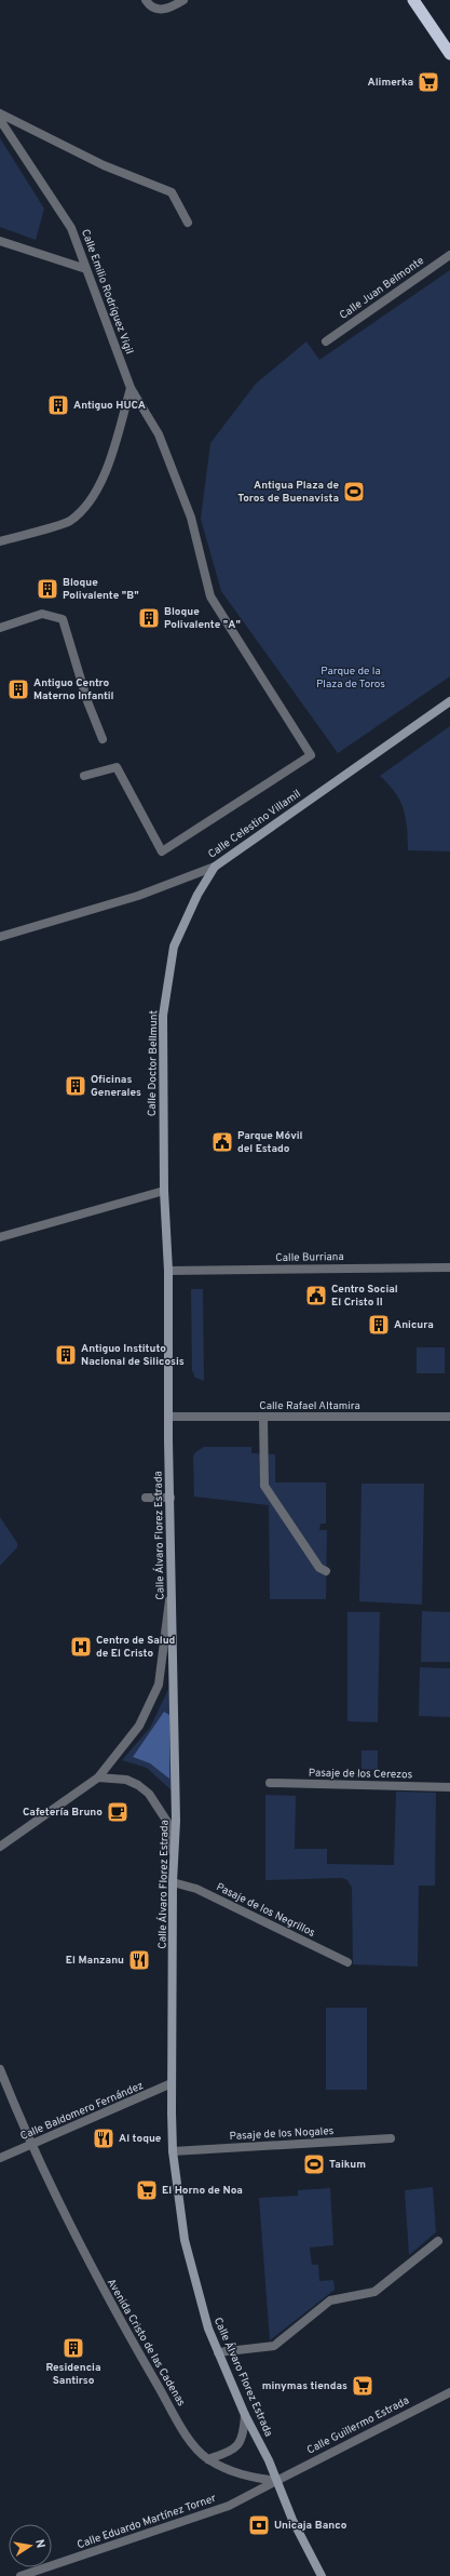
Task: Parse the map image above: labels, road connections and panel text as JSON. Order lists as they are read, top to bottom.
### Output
{
  "streets": {
    "main road": ["Calle Celestino Villamil", "Calle Doctor Bellmunt", "Calle Álvaro Florez Estrada"],
    "street": [
      "Calle Juan Belmonte",
      "Calle Emilio Rodríguez Vigil",
      "Calle Burriana",
      "Calle Rafael Altamira",
      "Pasaje de los Cerezos",
      "Pasaje de los Negrillos",
      "Calle Baldomero Fernández",
      "Pasaje de los Nogales",
      "Avenida Cristo de las Cadenas",
      "Calle Guillermo Estrada",
      "Calle Eduardo Martínez Torner"
    ]
  },
  "crossings": [
    ["Calle Celestino Villamil", "Calle Doctor Bellmunt"],
    ["Calle Doctor Bellmunt", "Calle Burriana"],
    ["Calle Doctor Bellmunt", "Calle Álvaro Florez Estrada"],
    ["Calle Burriana", "Calle Álvaro Florez Estrada"],
    ["Calle Rafael Altamira", "Calle Álvaro Florez Estrada"],
    ["Calle Álvaro Florez Estrada", "Pasaje de los Negrillos"],
    ["Calle Álvaro Florez Estrada", "Calle Baldomero Fernández"],
    ["Calle Álvaro Florez Estrada", "Pasaje de los Nogales"],
    ["Calle Álvaro Florez Estrada", "Avenida Cristo de las Cadenas"],
    ["Calle Álvaro Florez Estrada", "Calle Guillermo Estrada"],
    ["Calle Álvaro Florez Estrada", "Calle Eduardo Martínez Torner"],
    ["Calle Baldomero Fernández", "Avenida Cristo de las Cadenas"],
    ["Avenida Cristo de las Cadenas", "Calle Guillermo Estrada"],
    ["Avenida Cristo de las Cadenas", "Calle Eduardo Martínez Torner"],
    ["Calle Guillermo Estrada", "Calle Eduardo Martínez Torner"]
  ],
  "parks": ["Parque de la Plaza de Toros"],
  "places": {
    "supermarket": ["Alimerka", "El Horno de Noa", "minymas tiendas"],
    "building": [
      "Antiguo HUCA",
      "Bloque Polivalente \"B\"",
      "Bloque Polivalente \"A\"",
      "Antiguo Centro Materno Infantil",
      "Oficinas Generales",
      "Anicura",
      "Antiguo Instituto Nacional de Silicosis",
      "Residencia Santirso"
    ],
    "sports": ["Antigua Plaza de Toros de Buenavista", "Taikum"],
    "public building": ["Parque Móvil del Estado", "Centro Social El Cristo II"],
    "hospital": ["Centro de Salud de El Cristo"],
    "cafe": ["Cafetería Bruno"],
    "restaurant": ["El Manzanu", "Al toque"],
    "bank": ["Unicaja Banco"]
  },
  "north": "right"
}
